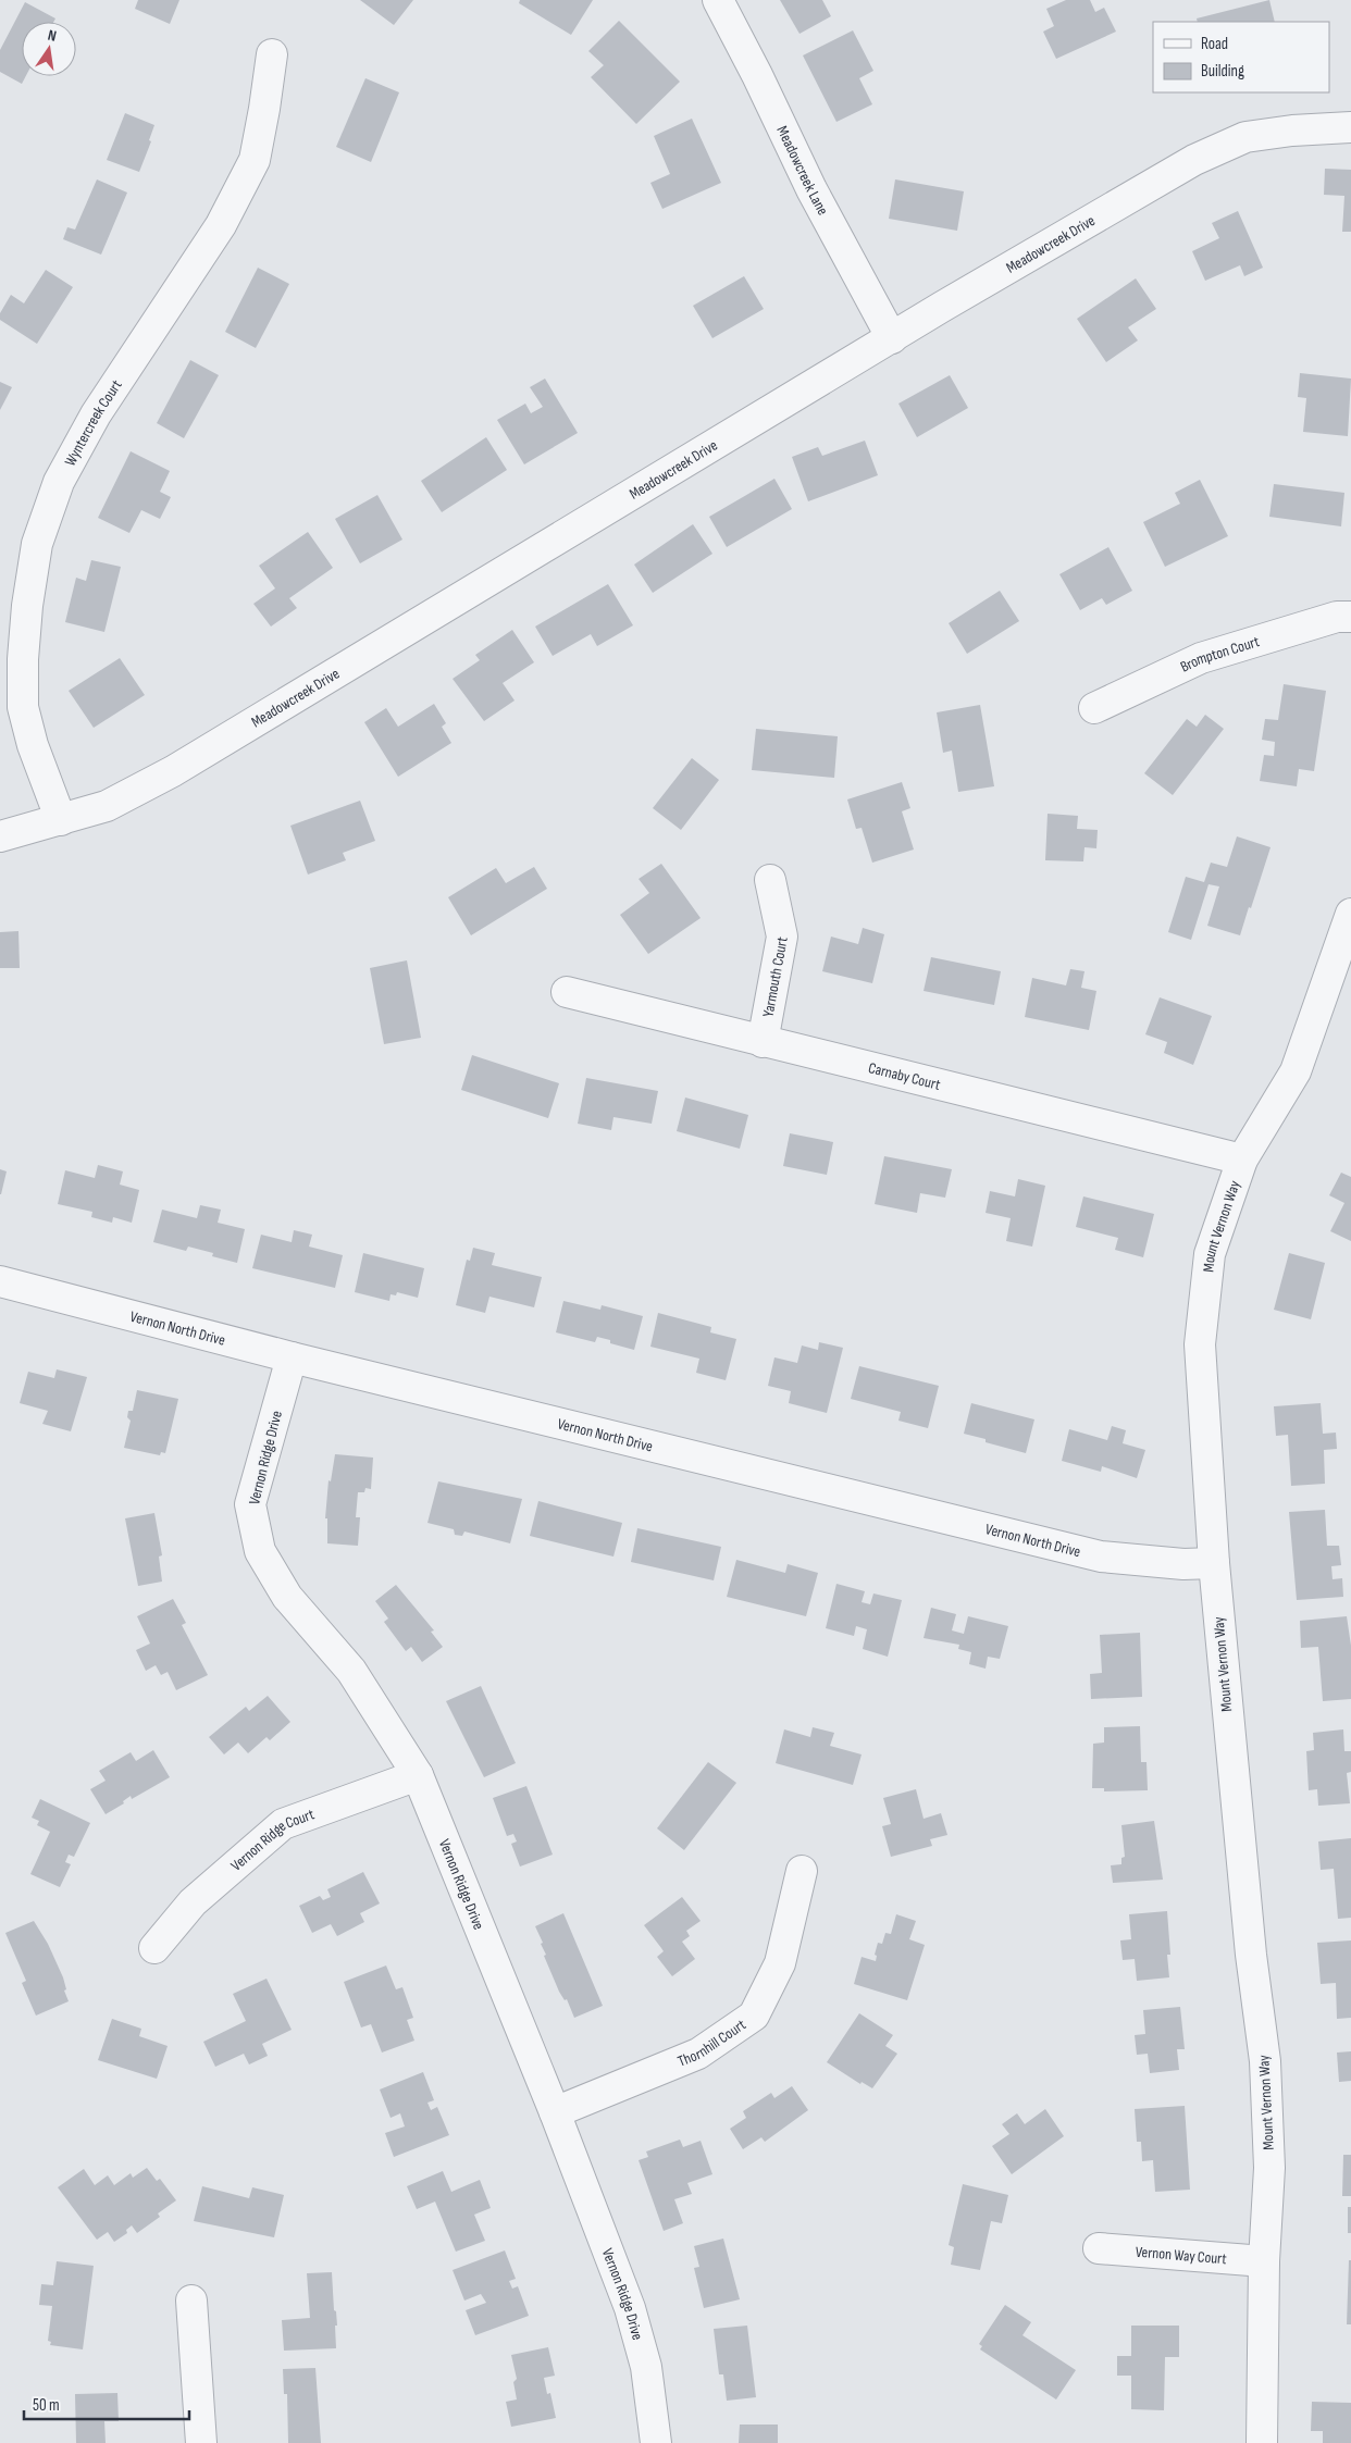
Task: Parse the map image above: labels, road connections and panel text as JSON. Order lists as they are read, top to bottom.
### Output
{
  "streets": {
    "street": [
      "Meadowcreek Lane",
      "Meadowcreek Drive",
      "Wyntercreek Court",
      "Brompton Court",
      "Yarmouth Court",
      "Carnaby Court",
      "Mount Vernon Way",
      "Vernon North Drive",
      "Vernon Ridge Drive",
      "Vernon Ridge Court",
      "Thornhill Court",
      "Vernon Way Court"
    ]
  },
  "crossings": [
    ["Meadowcreek Lane", "Meadowcreek Drive"],
    ["Meadowcreek Drive", "Wyntercreek Court"],
    ["Yarmouth Court", "Carnaby Court"],
    ["Carnaby Court", "Mount Vernon Way"],
    ["Mount Vernon Way", "Vernon North Drive"],
    ["Mount Vernon Way", "Vernon Way Court"],
    ["Vernon North Drive", "Vernon Ridge Drive"],
    ["Vernon Ridge Drive", "Vernon Ridge Court"],
    ["Vernon Ridge Drive", "Thornhill Court"]
  ],
  "legend": ["Road", "Building"],
  "scale_bar": "50 m",
  "north": "top"
}
